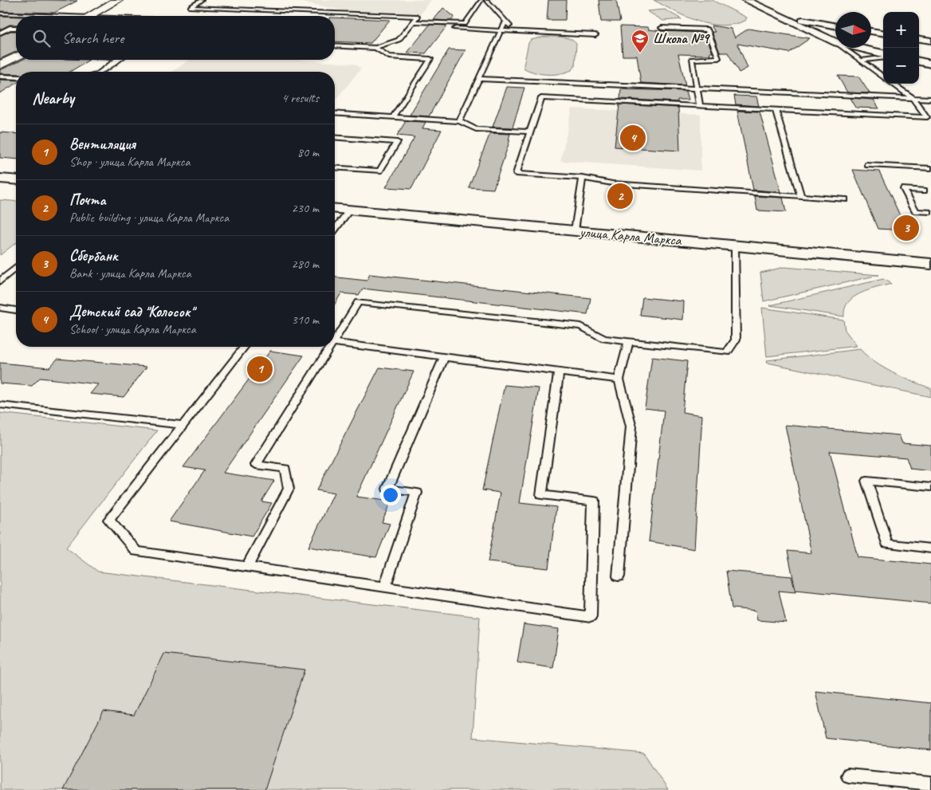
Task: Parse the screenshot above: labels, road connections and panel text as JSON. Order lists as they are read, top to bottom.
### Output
{
  "streets": {
    "street": ["улица Карла Маркса"]
  },
  "places": {
    "school or university": ["Школа №9"]
  },
  "north": "right",
  "page": {
    "map_buttons": ["+", "−"],
    "search": "Search here",
    "heading": ["Nearby", "4 results"],
    "pins": [
      "4",
      "2",
      "3",
      "1"
    ],
    "list": [
      {
        "mark": "1",
        "name": "Вентиляция",
        "note": "Shop · улица Карла Маркса",
        "value": "80 m"
      },
      {
        "mark": "2",
        "name": "Почта",
        "note": "Public building · улица Карла Маркса",
        "value": "230 m"
      },
      {
        "mark": "3",
        "name": "Сбербанк",
        "note": "Bank · улица Карла Маркса",
        "value": "280 m"
      },
      {
        "mark": "4",
        "name": "Детский сад \"Колосок\"",
        "note": "School · улица Карла Маркса",
        "value": "310 m"
      }
    ]
  }
}
